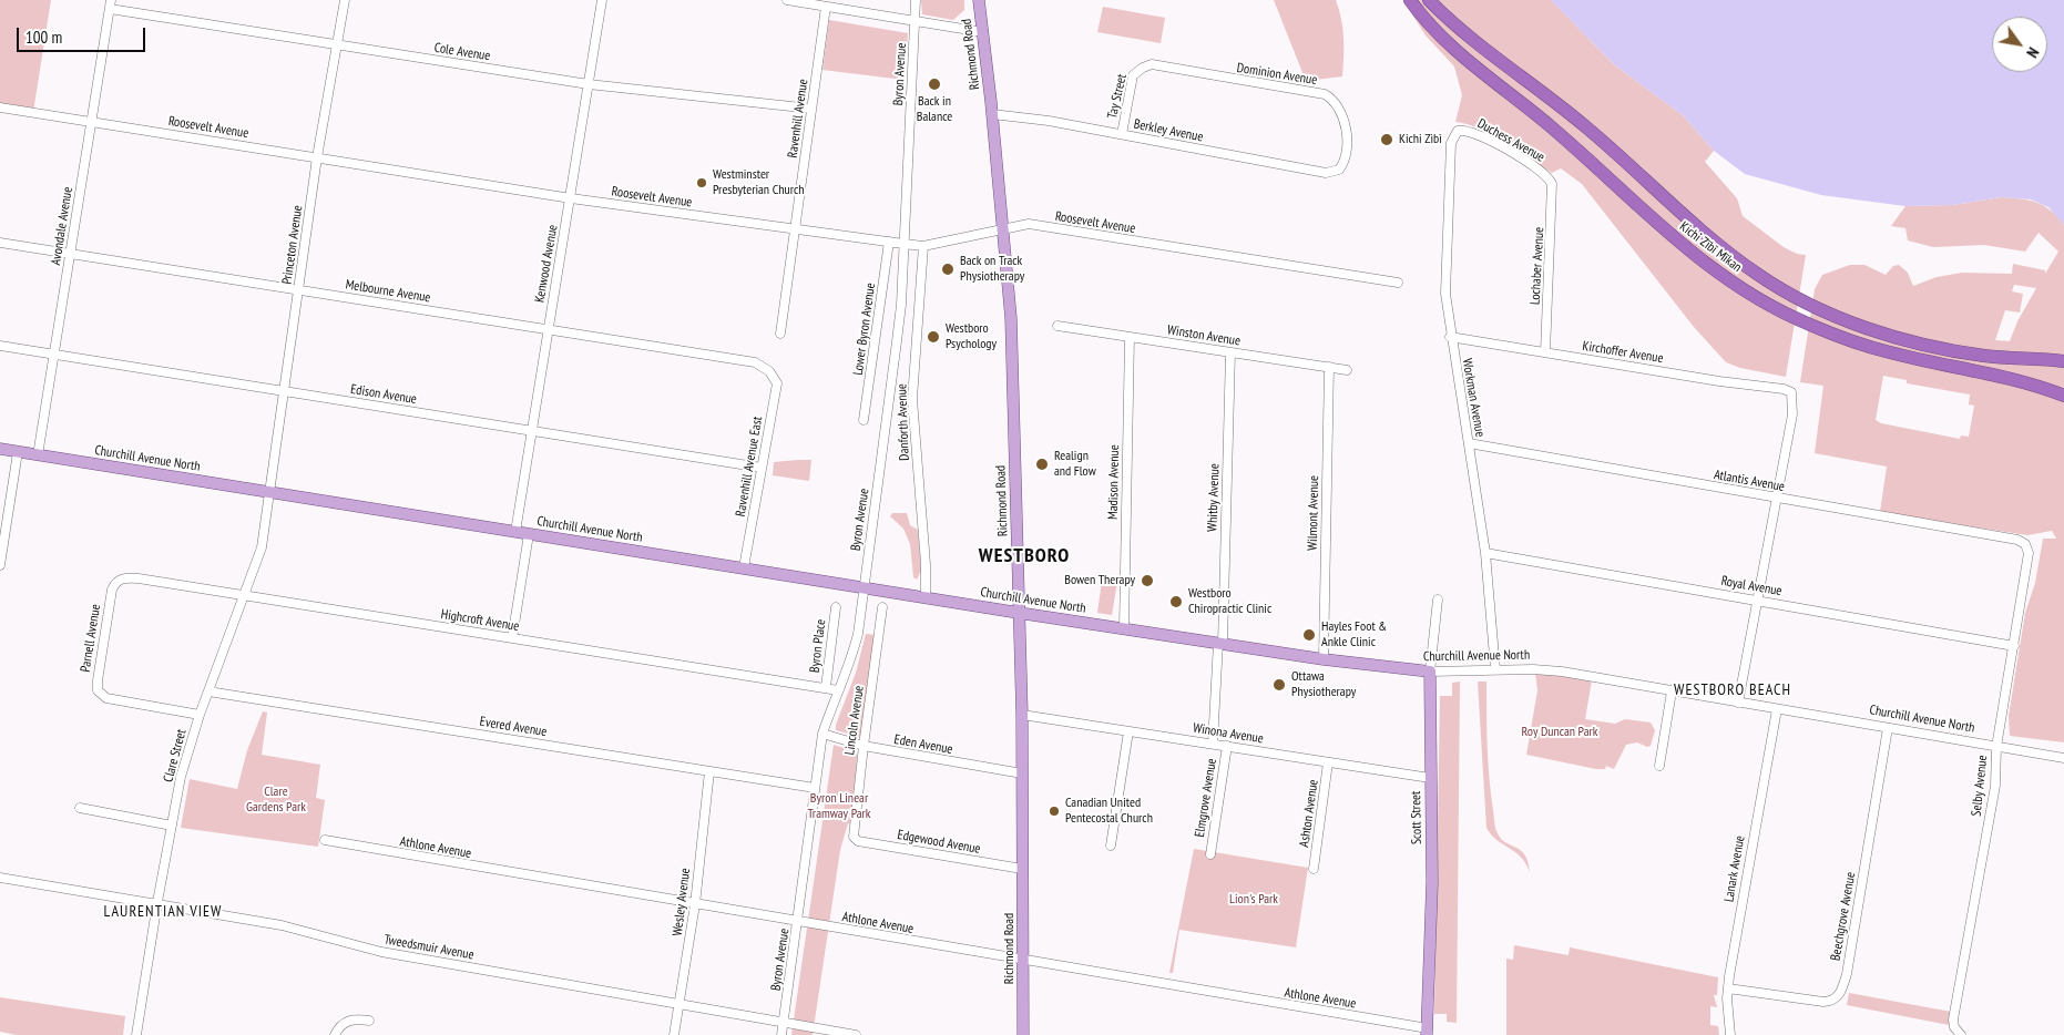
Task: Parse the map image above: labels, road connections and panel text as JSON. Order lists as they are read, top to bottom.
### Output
{
  "streets": {
    "highway": ["Kichi Zībī Mīkan"],
    "main road": ["Richmond Road", "Churchill Avenue North", "Scott Street"],
    "street": [
      "Cole Avenue",
      "Byron Avenue",
      "Dominion Avenue",
      "Tay Street",
      "Ravenhill Avenue",
      "Roosevelt Avenue",
      "Berkley Avenue",
      "Duchess Avenue",
      "Avondale Avenue",
      "Princeton Avenue",
      "Kenwood Avenue",
      "Lochaber Avenue",
      "Melbourne Avenue",
      "Lower Byron Avenue",
      "Winston Avenue",
      "Kirchoffer Avenue",
      "Edison Avenue",
      "Workman Avenue",
      "Danforth Avenue",
      "Ravenhill Avenue East",
      "Atlantis Avenue",
      "Madison Avenue",
      "Whitby Avenue",
      "Wilmont Avenue",
      "Royal Avenue",
      "Highcroft Avenue",
      "Parnell Avenue",
      "Byron Place",
      "Lincoln Avenue",
      "Evered Avenue",
      "Winona Avenue",
      "Eden Avenue",
      "Clare Street",
      "Selby Avenue",
      "Elmgrove Avenue",
      "Ashton Avenue",
      "Edgewood Avenue",
      "Athlone Avenue",
      "Lanark Avenue",
      "Wesley Avenue",
      "Beechgrove Avenue",
      "Tweedsmuir Avenue"
    ]
  },
  "crossings": [
    ["Cole Avenue", "Ravenhill Avenue"],
    ["Cole Avenue", "Avondale Avenue"],
    ["Cole Avenue", "Princeton Avenue"],
    ["Cole Avenue", "Kenwood Avenue"],
    ["Richmond Road", "Roosevelt Avenue"],
    ["Richmond Road", "Berkley Avenue"],
    ["Richmond Road", "Churchill Avenue North"],
    ["Richmond Road", "Winona Avenue"],
    ["Richmond Road", "Eden Avenue"],
    ["Richmond Road", "Edgewood Avenue"],
    ["Richmond Road", "Athlone Avenue"],
    ["Byron Avenue", "Roosevelt Avenue"],
    ["Byron Avenue", "Churchill Avenue North"],
    ["Byron Avenue", "Highcroft Avenue"],
    ["Byron Avenue", "Evered Avenue"],
    ["Byron Avenue", "Eden Avenue"],
    ["Byron Avenue", "Athlone Avenue"],
    ["Byron Avenue", "Tweedsmuir Avenue"],
    ["Dominion Avenue", "Tay Street"],
    ["Dominion Avenue", "Berkley Avenue"],
    ["Tay Street", "Berkley Avenue"],
    ["Ravenhill Avenue", "Roosevelt Avenue"],
    ["Roosevelt Avenue", "Avondale Avenue"],
    ["Roosevelt Avenue", "Princeton Avenue"],
    ["Roosevelt Avenue", "Kenwood Avenue"],
    ["Roosevelt Avenue", "Lower Byron Avenue"],
    ["Roosevelt Avenue", "Danforth Avenue"],
    ["Duchess Avenue", "Lochaber Avenue"],
    ["Duchess Avenue", "Workman Avenue"],
    ["Avondale Avenue", "Melbourne Avenue"],
    ["Avondale Avenue", "Edison Avenue"],
    ["Avondale Avenue", "Churchill Avenue North"],
    ["Princeton Avenue", "Melbourne Avenue"],
    ["Princeton Avenue", "Edison Avenue"],
    ["Princeton Avenue", "Churchill Avenue North"],
    ["Princeton Avenue", "Clare Street"],
    ["Kenwood Avenue", "Melbourne Avenue"],
    ["Kenwood Avenue", "Edison Avenue"],
    ["Kenwood Avenue", "Churchill Avenue North"],
    ["Lochaber Avenue", "Kirchoffer Avenue"],
    ["Melbourne Avenue", "Ravenhill Avenue East"],
    ["Winston Avenue", "Madison Avenue"],
    ["Winston Avenue", "Whitby Avenue"],
    ["Winston Avenue", "Wilmont Avenue"],
    ["Kirchoffer Avenue", "Workman Avenue"],
    ["Kirchoffer Avenue", "Atlantis Avenue"],
    ["Edison Avenue", "Ravenhill Avenue East"],
    ["Workman Avenue", "Churchill Avenue North"],
    ["Workman Avenue", "Atlantis Avenue"],
    ["Workman Avenue", "Royal Avenue"],
    ["Danforth Avenue", "Churchill Avenue North"],
    ["Churchill Avenue North", "Ravenhill Avenue East"],
    ["Churchill Avenue North", "Madison Avenue"],
    ["Churchill Avenue North", "Whitby Avenue"],
    ["Churchill Avenue North", "Wilmont Avenue"],
    ["Churchill Avenue North", "Clare Street"],
    ["Churchill Avenue North", "Selby Avenue"],
    ["Churchill Avenue North", "Scott Street"],
    ["Churchill Avenue North", "Lanark Avenue"],
    ["Churchill Avenue North", "Beechgrove Avenue"],
    ["Atlantis Avenue", "Selby Avenue"],
    ["Whitby Avenue", "Winona Avenue"],
    ["Royal Avenue", "Selby Avenue"],
    ["Highcroft Avenue", "Parnell Avenue"],
    ["Highcroft Avenue", "Byron Place"],
    ["Highcroft Avenue", "Clare Street"],
    ["Parnell Avenue", "Clare Street"],
    ["Lincoln Avenue", "Eden Avenue"],
    ["Lincoln Avenue", "Edgewood Avenue"],
    ["Evered Avenue", "Clare Street"],
    ["Evered Avenue", "Wesley Avenue"],
    ["Winona Avenue", "Elmgrove Avenue"],
    ["Winona Avenue", "Ashton Avenue"],
    ["Winona Avenue", "Scott Street"],
    ["Clare Street", "Tweedsmuir Avenue"],
    ["Scott Street", "Athlone Avenue"],
    ["Athlone Avenue", "Wesley Avenue"],
    ["Lanark Avenue", "Beechgrove Avenue"],
    ["Wesley Avenue", "Tweedsmuir Avenue"]
  ],
  "districts": ["WESTBORO", "WESTBORO BEACH", "LAURENTIAN VIEW"],
  "parks": [
    "Roy Duncan Park",
    "Clare Gardens Park",
    "Byron Linear Tramway Park",
    "Lion's Park"
  ],
  "places": [
    "Back in Balance",
    "Kichi Zìbì",
    "Westminster Presbyterian Church",
    "Back on Track Physiotherapy",
    "Westboro Psychology",
    "Realign and Flow",
    "Bowen Therapy",
    "Westboro Chiropractic Clinic",
    "Hayles Foot & Ankle Clinic",
    "Ottawa Physiotherapy",
    "Canadian United Pentecostal Church"
  ],
  "scale_bar": "100 m",
  "north": "bottom right"
}
